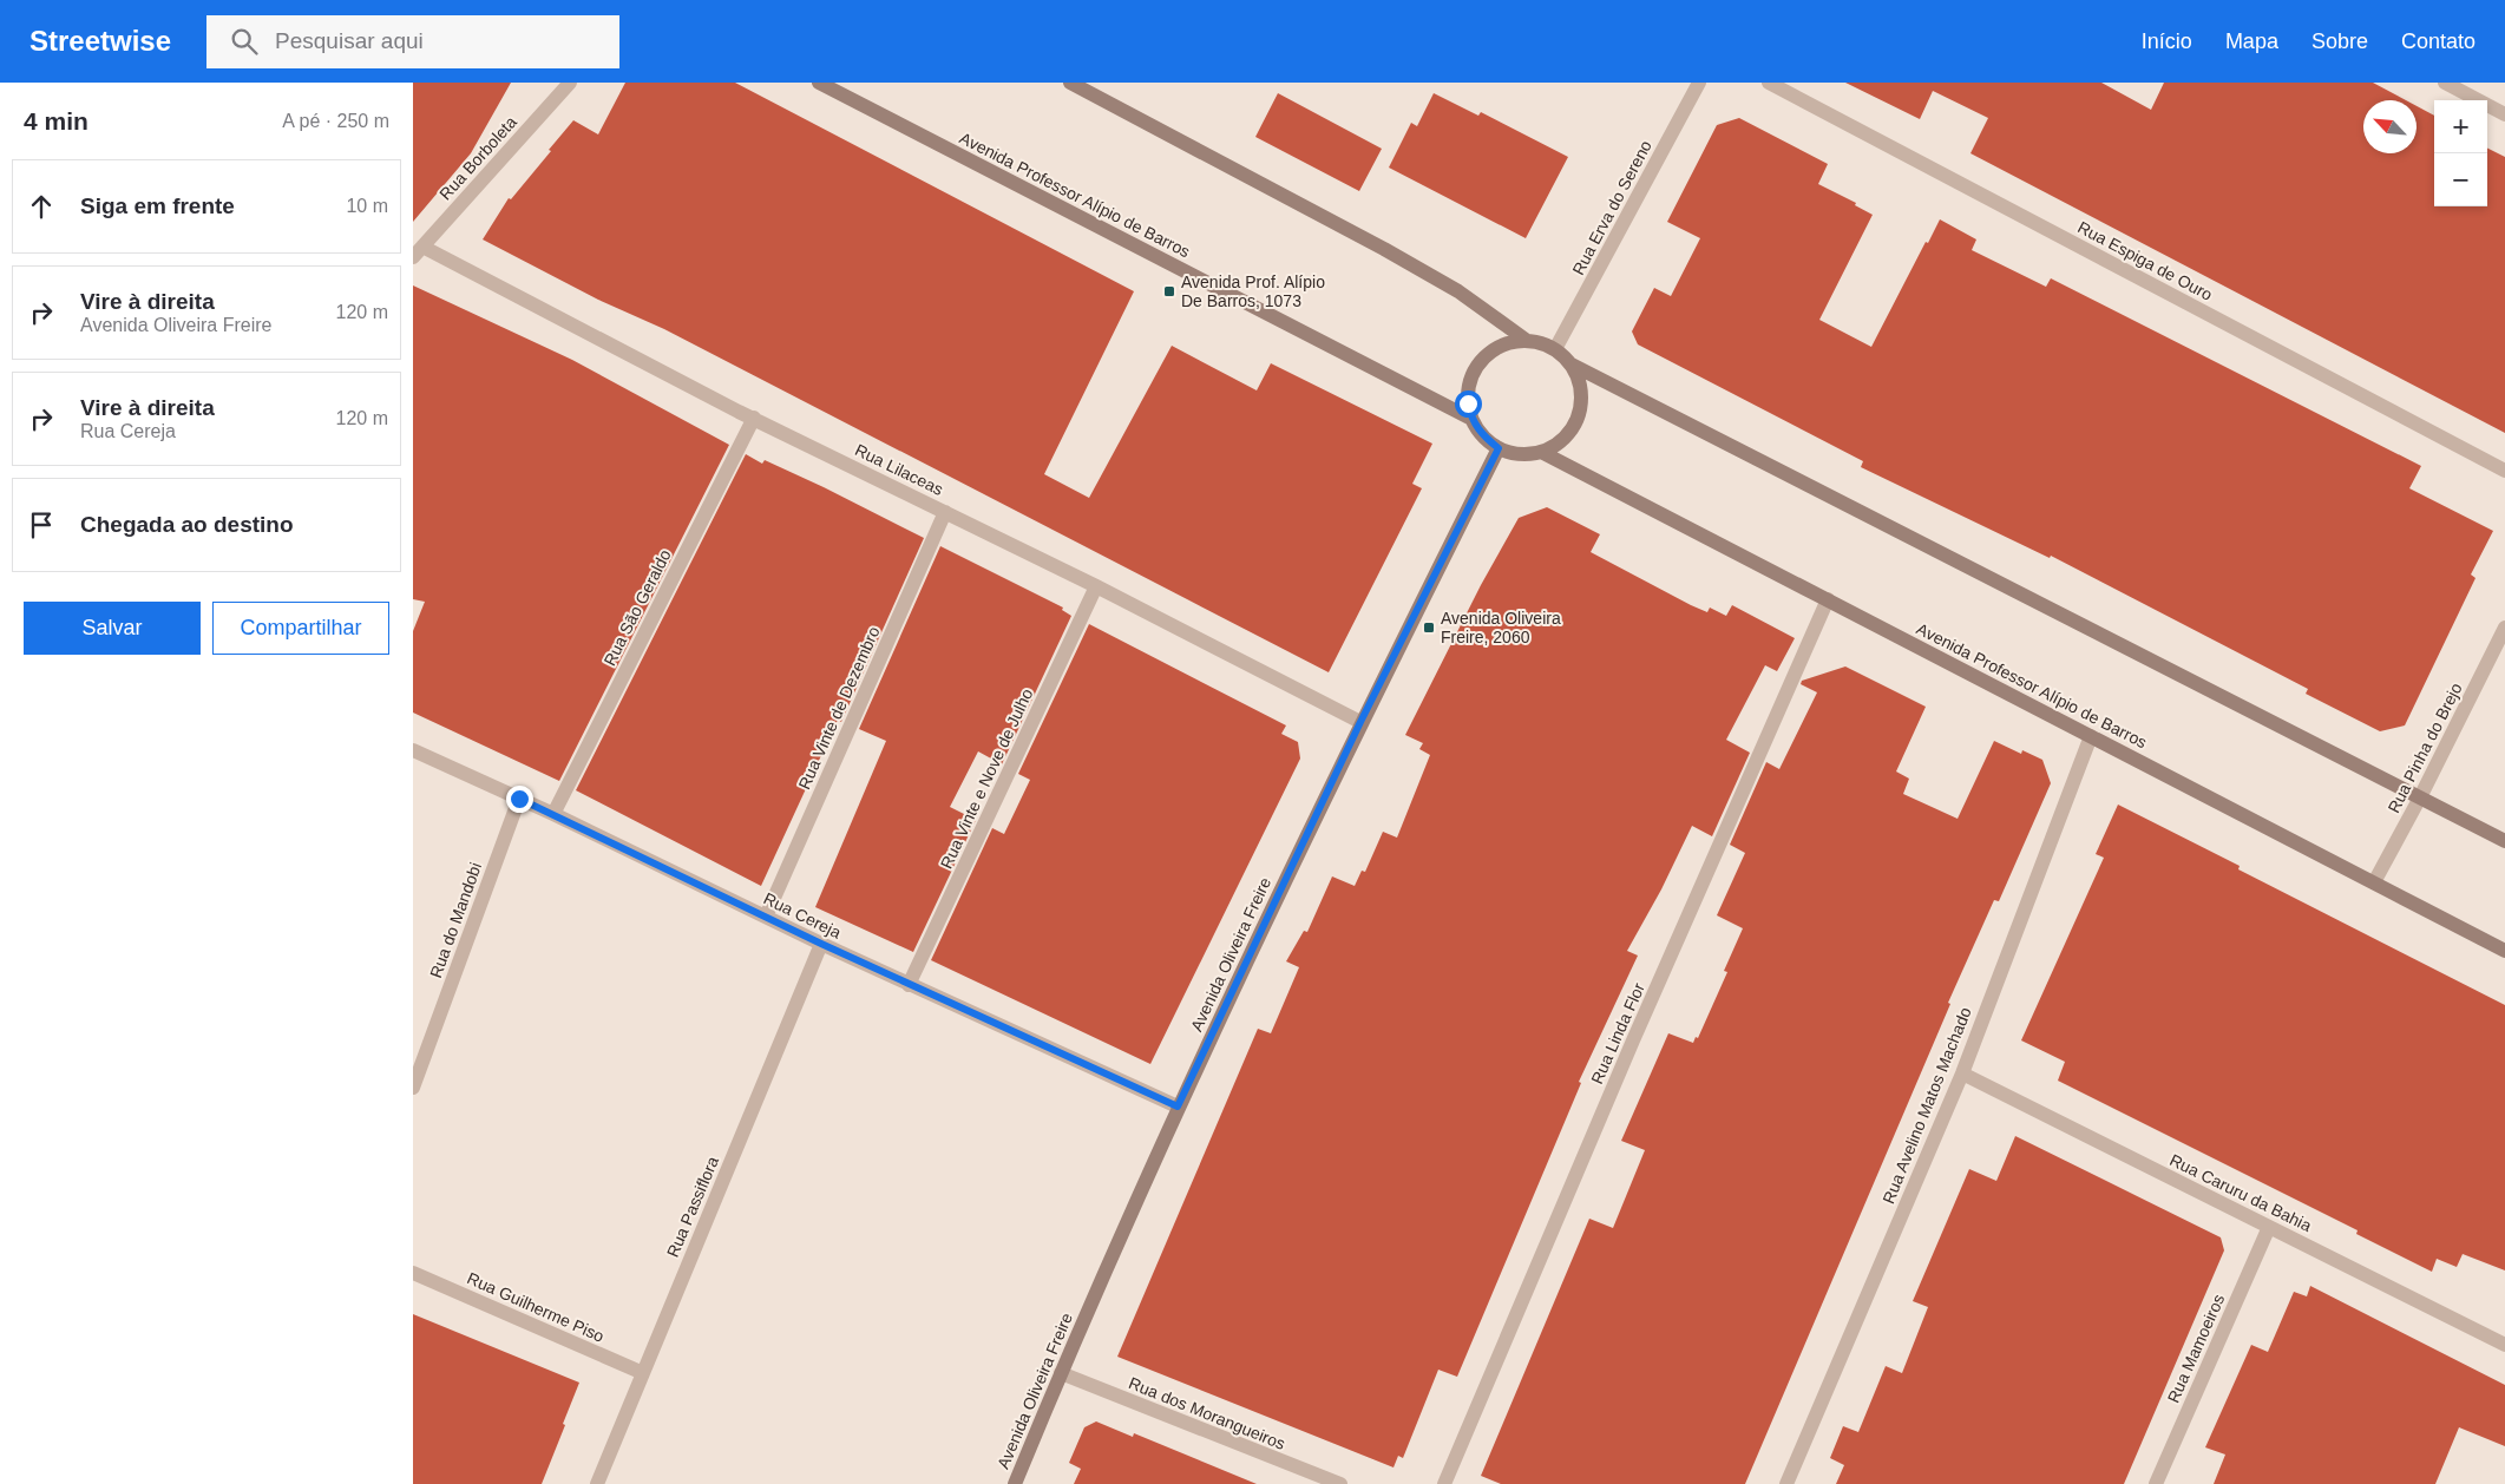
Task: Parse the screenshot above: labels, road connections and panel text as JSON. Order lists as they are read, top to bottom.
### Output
{
  "streets": {
    "street": [
      "Rua Borboleta",
      "Avenida Professor Alípio de Barros",
      "Rua Erva do Sereno",
      "Rua Espiga de Ouro",
      "Rua Lilaceas",
      "Rua São Geraldo",
      "Rua Vinte de Dezembro",
      "Rua Pinha do Brejo",
      "Rua Vinte e Nove de Julho",
      "Rua Cereja",
      "Rua do Mandobi",
      "Avenida Oliveira Freire",
      "Rua Linda Flor",
      "Rua Avelino Matos Machado",
      "Rua Caruru da Bahia",
      "Rua Passiflora",
      "Rua Guilherme Piso",
      "Rua Mamoeiros",
      "Rua dos Morangueiros"
    ]
  },
  "crossings": [
    ["Rua Borboleta", "Rua Lilaceas"],
    ["Avenida Professor Alípio de Barros", "Rua Erva do Sereno"],
    ["Avenida Professor Alípio de Barros", "Rua Pinha do Brejo"],
    ["Avenida Professor Alípio de Barros", "Avenida Oliveira Freire"],
    ["Avenida Professor Alípio de Barros", "Rua Linda Flor"],
    ["Avenida Professor Alípio de Barros", "Rua Avelino Matos Machado"],
    ["Rua Erva do Sereno", "Avenida Oliveira Freire"],
    ["Rua Lilaceas", "Rua São Geraldo"],
    ["Rua Lilaceas", "Rua Vinte de Dezembro"],
    ["Rua Lilaceas", "Rua Vinte e Nove de Julho"],
    ["Rua Lilaceas", "Avenida Oliveira Freire"],
    ["Rua São Geraldo", "Rua Cereja"],
    ["Rua Vinte de Dezembro", "Rua Cereja"],
    ["Rua Vinte e Nove de Julho", "Rua Cereja"],
    ["Rua Cereja", "Rua do Mandobi"],
    ["Rua Cereja", "Avenida Oliveira Freire"],
    ["Rua Cereja", "Rua Passiflora"],
    ["Avenida Oliveira Freire", "Rua dos Morangueiros"],
    ["Rua Avelino Matos Machado", "Rua Caruru da Bahia"],
    ["Rua Caruru da Bahia", "Rua Mamoeiros"],
    ["Rua Passiflora", "Rua Guilherme Piso"]
  ],
  "places": {
    "transit": ["Avenida Prof. Alípio De Barros, 1073", "Avenida Oliveira Freire, 2060"]
  },
  "north": "top left",
  "page": {
    "header": "Streetwise",
    "search": "Pesquisar aqui",
    "nav": [
      "Início",
      "Mapa",
      "Sobre",
      "Contato"
    ],
    "heading": ["4 min", "A pé · 250 m"],
    "map_buttons": ["+", "−"],
    "list": [
      ["Siga em frente", "10 m"],
      ["Vire à direita", "Avenida Oliveira Freire", "120 m"],
      ["Vire à direita", "Rua Cereja", "120 m"],
      "Chegada ao destino"
    ],
    "buttons": ["Salvar", "Compartilhar"]
  }
}
